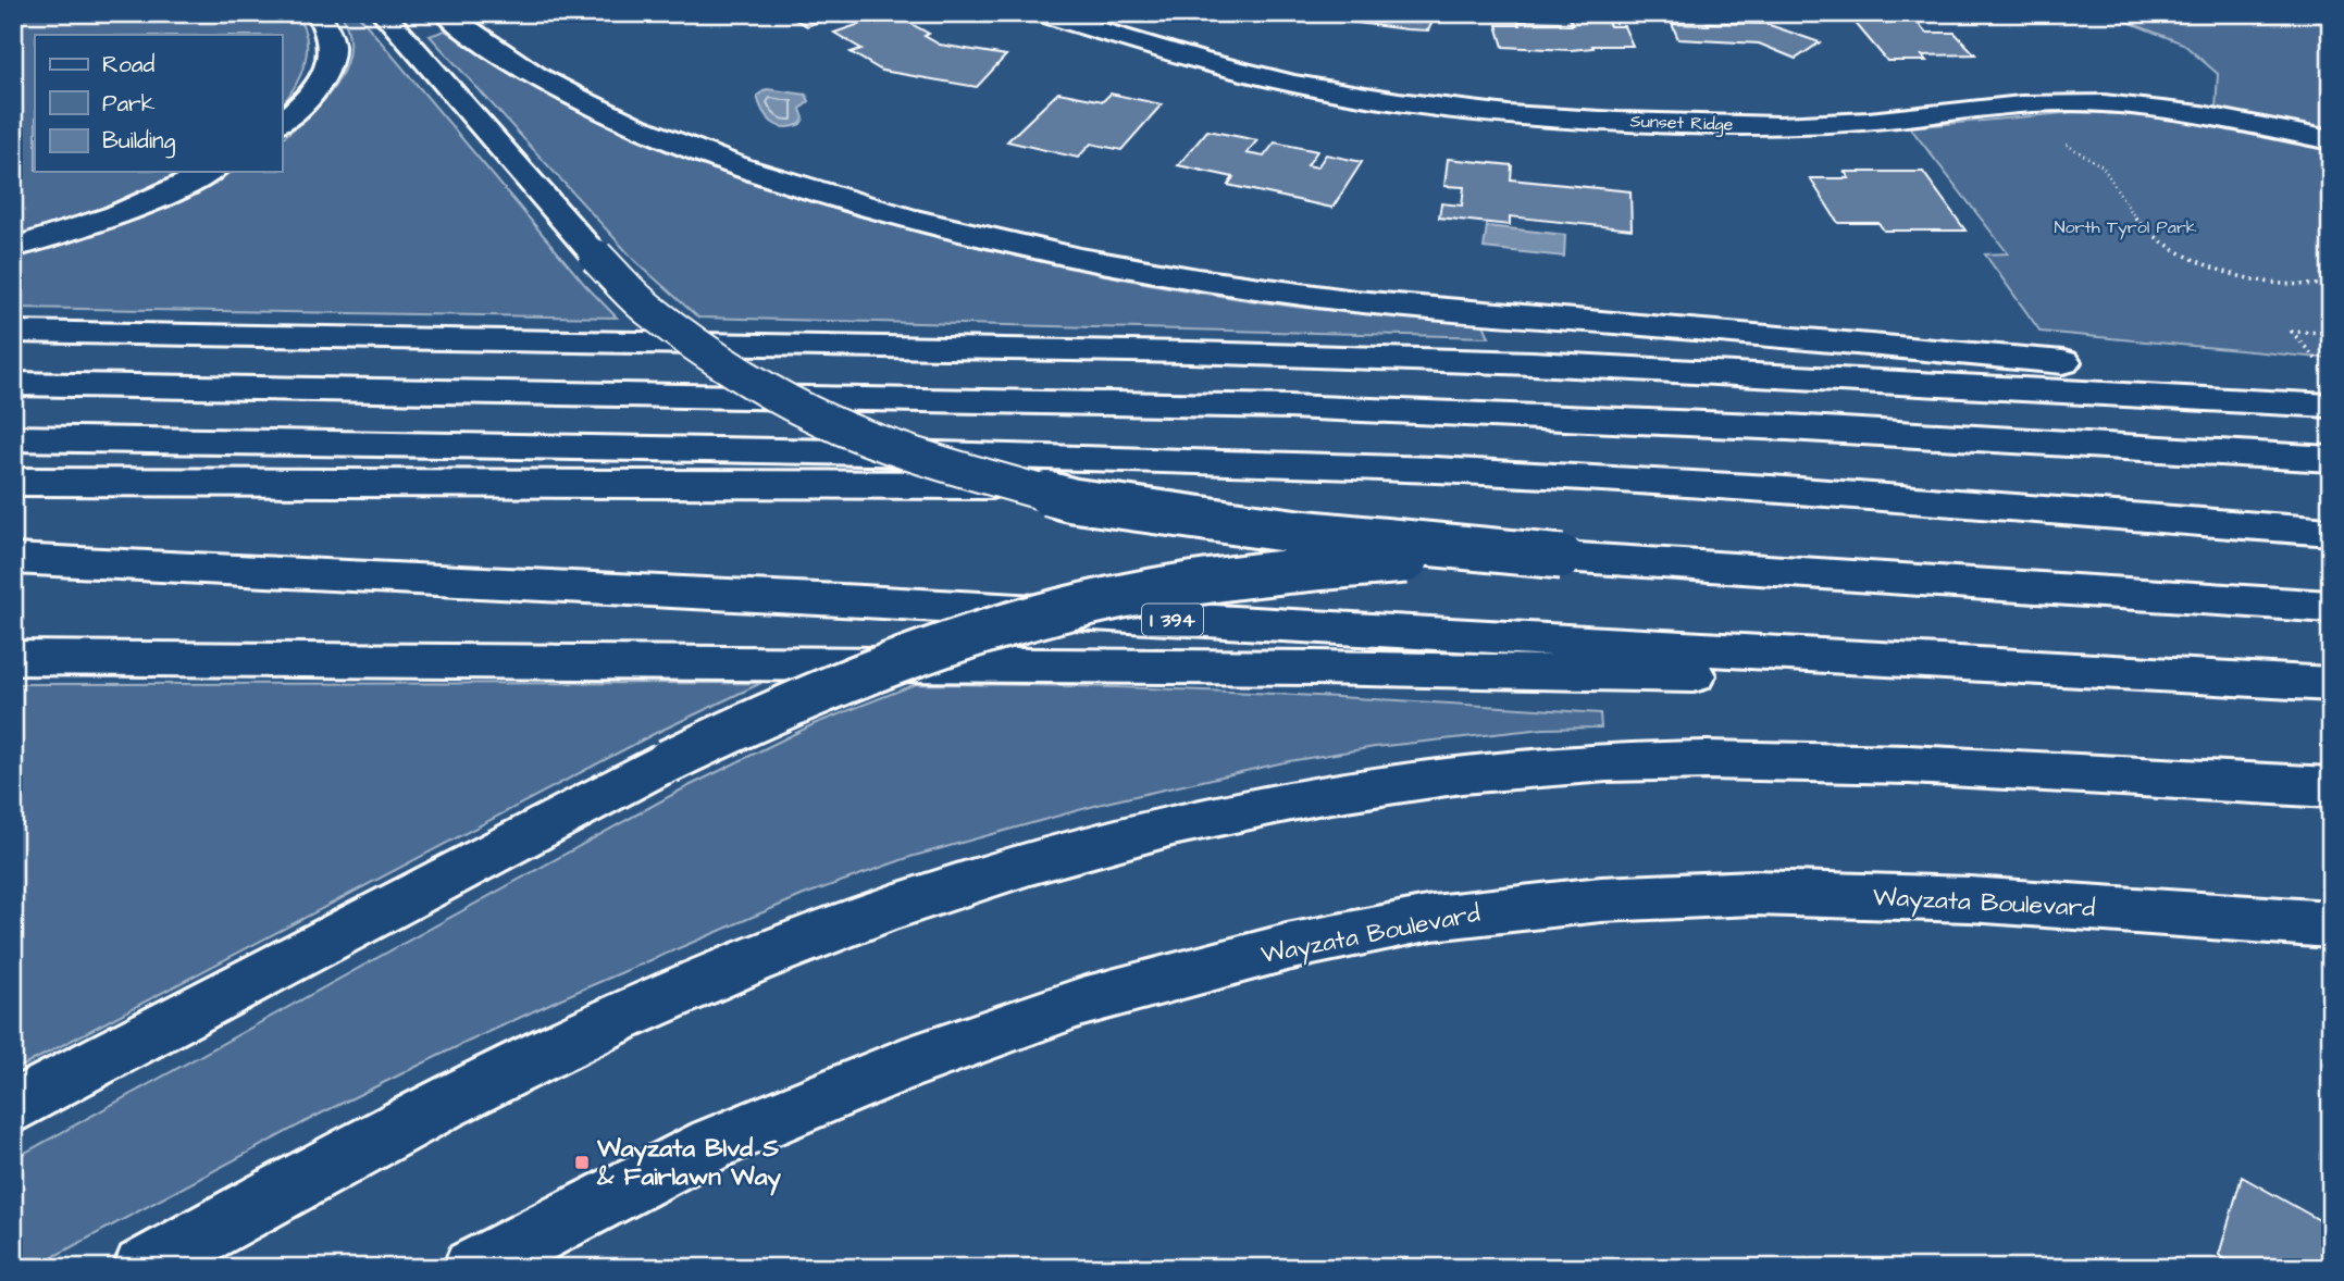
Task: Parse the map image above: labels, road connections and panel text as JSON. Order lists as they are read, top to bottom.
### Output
{
  "streets": {
    "main road": ["Sunset Ridge", "I 394", "Wayzata Boulevard"]
  },
  "parks": ["North Tyrol Park"],
  "places": {
    "transit": ["Wayzata Blvd S & Fairlawn Way"]
  },
  "legend": ["Road", "Park", "Building"]
}
